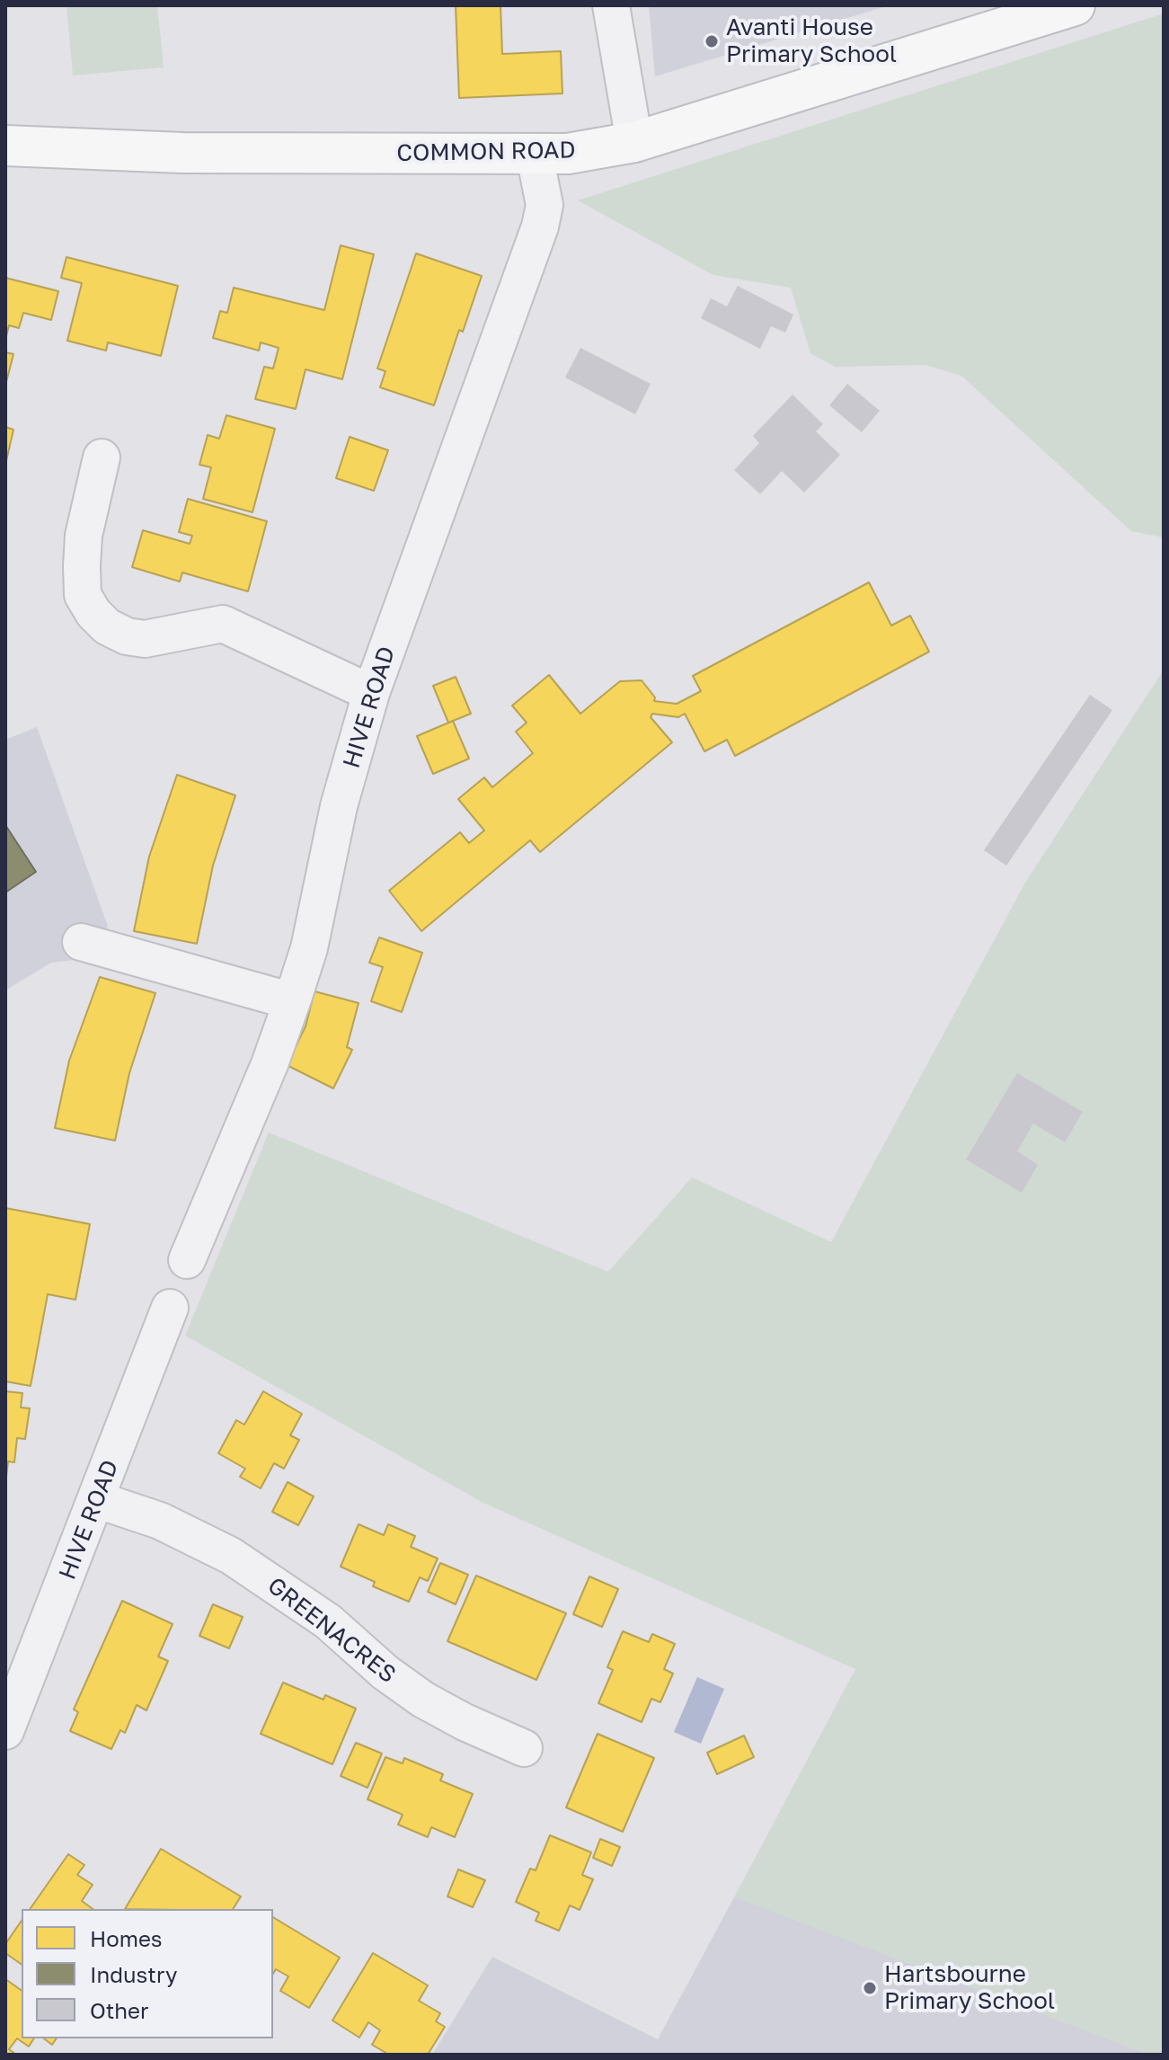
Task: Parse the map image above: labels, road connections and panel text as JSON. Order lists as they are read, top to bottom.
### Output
{
  "streets": {
    "main road": ["COMMON ROAD"],
    "street": ["HIVE ROAD", "GREENACRES"]
  },
  "crossings": [
    ["COMMON ROAD", "HIVE ROAD"],
    ["HIVE ROAD", "GREENACRES"]
  ],
  "places": ["Avanti House Primary School", "Hartsbourne Primary School"],
  "legend": ["Homes", "Industry", "Other"]
}
